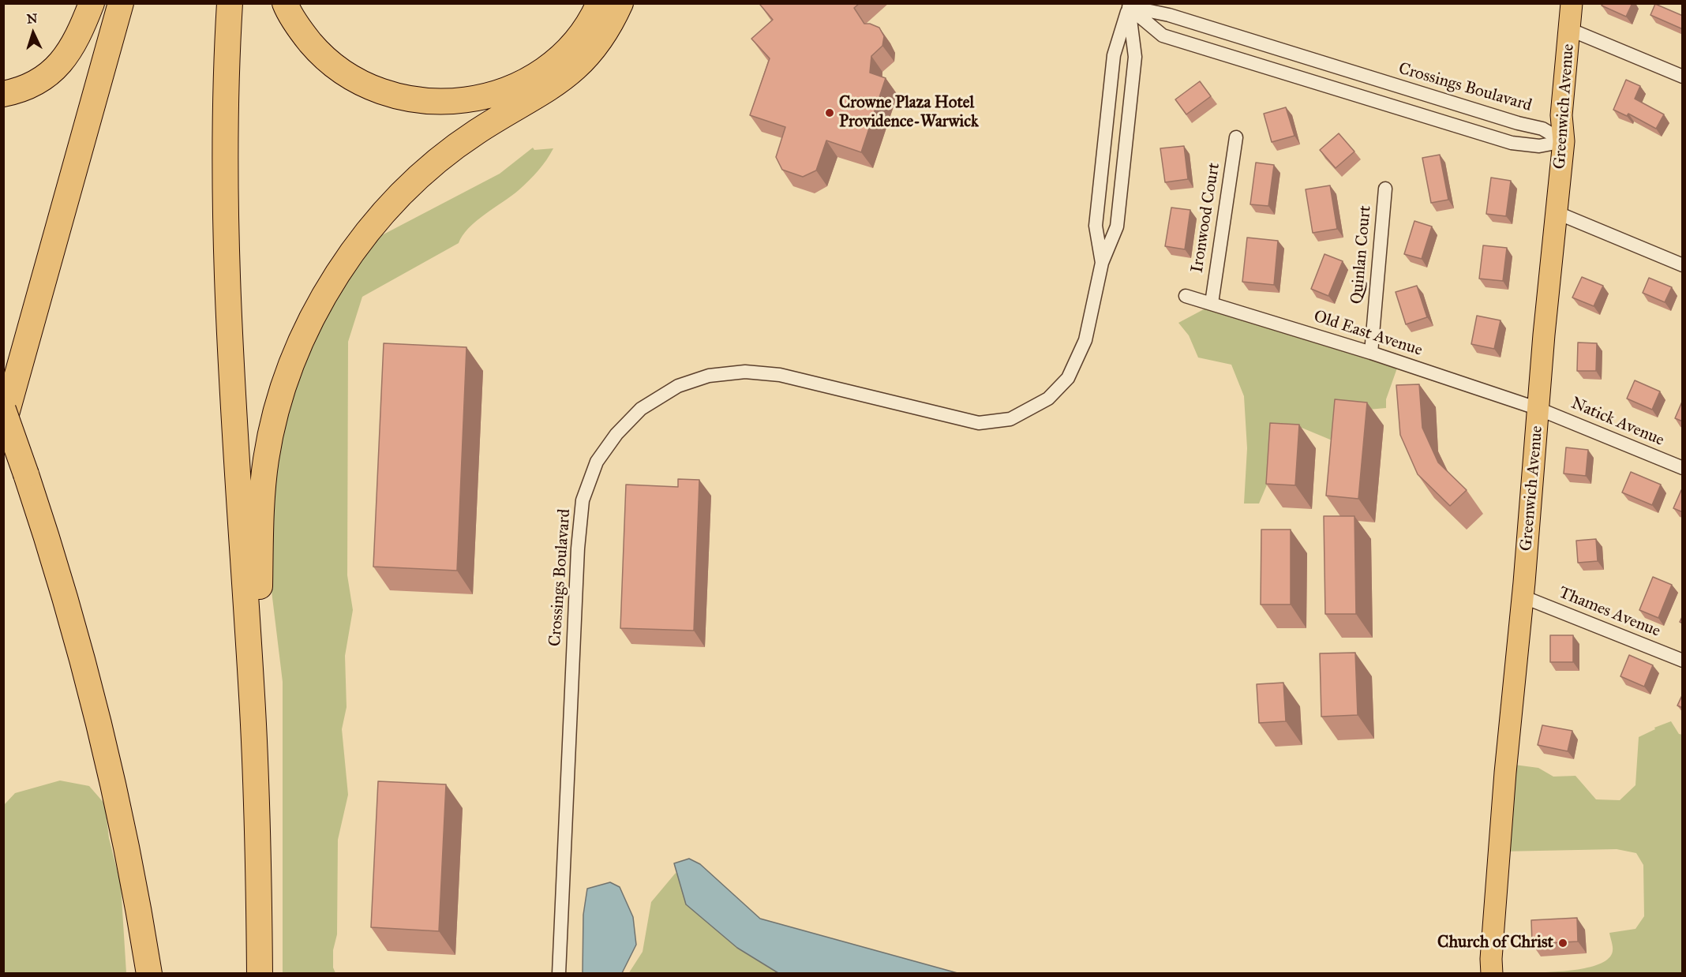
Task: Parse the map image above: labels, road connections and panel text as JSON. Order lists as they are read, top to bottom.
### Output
{
  "streets": {
    "main road": ["Greenwich Avenue"],
    "street": [
      "Crossings Boulavard",
      "Ironwood Court",
      "Quinlan Court",
      "Old East Avenue",
      "Natick Avenue",
      "Thames Avenue"
    ]
  },
  "crossings": [
    ["Crossings Boulavard", "Greenwich Avenue"],
    ["Greenwich Avenue", "Old East Avenue"],
    ["Greenwich Avenue", "Natick Avenue"],
    ["Greenwich Avenue", "Thames Avenue"],
    ["Ironwood Court", "Old East Avenue"],
    ["Quinlan Court", "Old East Avenue"],
    ["Old East Avenue", "Natick Avenue"]
  ],
  "places": ["Crowne Plaza Hotel Providence-Warwick", "Church of Christ"],
  "north": "top"
}
